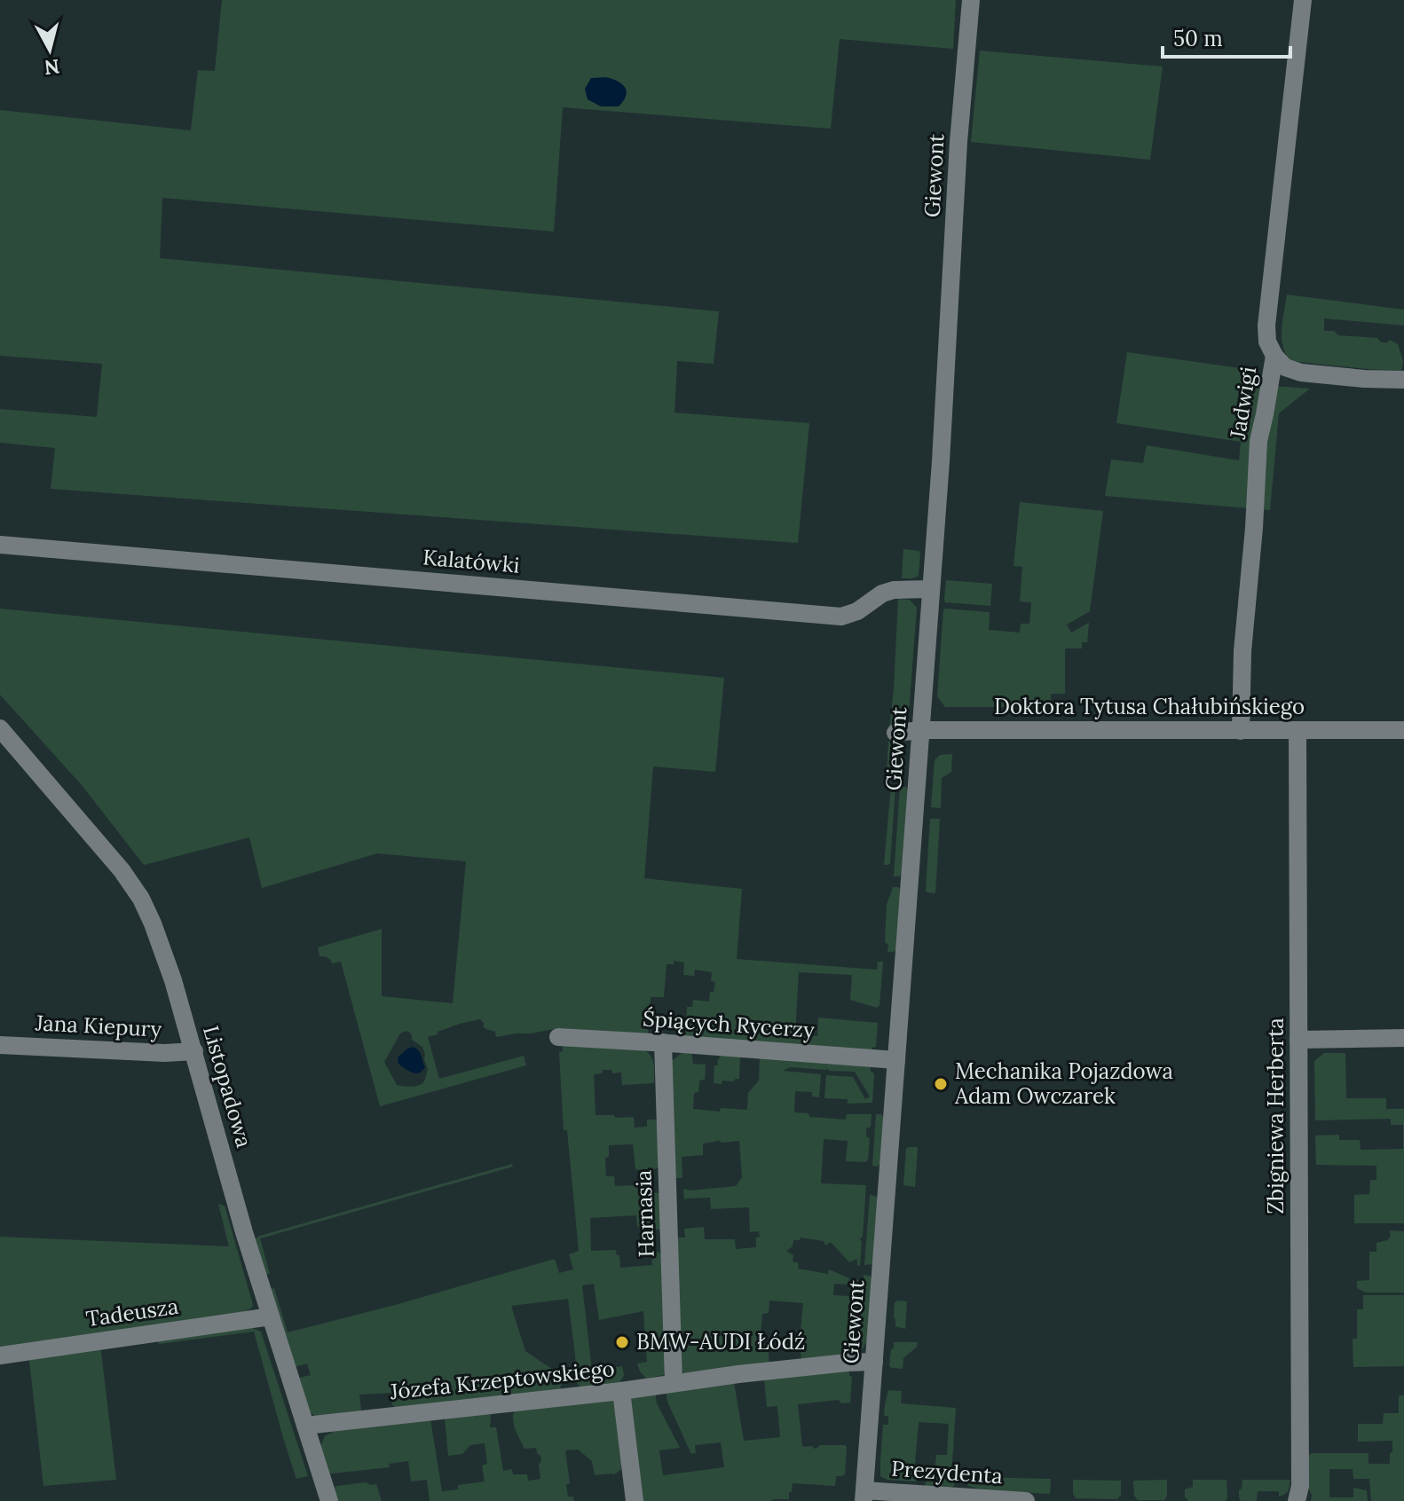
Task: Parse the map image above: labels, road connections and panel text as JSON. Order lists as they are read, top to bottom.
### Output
{
  "streets": {
    "street": [
      "Giewont",
      "Jadwigi",
      "Kalatówki",
      "Doktora Tytusa Chałubińskiego",
      "Śpiących Rycerzy",
      "Jana Kiepury",
      "Listopadowa",
      "Zbigniewa Herberta",
      "Harnasia",
      "Tadeusza",
      "Józefa Krzeptowskiego",
      "Prezydenta"
    ]
  },
  "crossings": [
    ["Giewont", "Kalatówki"],
    ["Giewont", "Doktora Tytusa Chałubińskiego"],
    ["Giewont", "Śpiących Rycerzy"],
    ["Giewont", "Józefa Krzeptowskiego"],
    ["Giewont", "Prezydenta"],
    ["Jadwigi", "Doktora Tytusa Chałubińskiego"],
    ["Doktora Tytusa Chałubińskiego", "Zbigniewa Herberta"],
    ["Śpiących Rycerzy", "Harnasia"],
    ["Jana Kiepury", "Listopadowa"],
    ["Listopadowa", "Tadeusza"],
    ["Listopadowa", "Józefa Krzeptowskiego"],
    ["Harnasia", "Józefa Krzeptowskiego"]
  ],
  "places": ["Mechanika Pojazdowa Adam Owczarek", "BMW-AUDI Łódź"],
  "scale_bar": "50 m",
  "north": "bottom"
}
